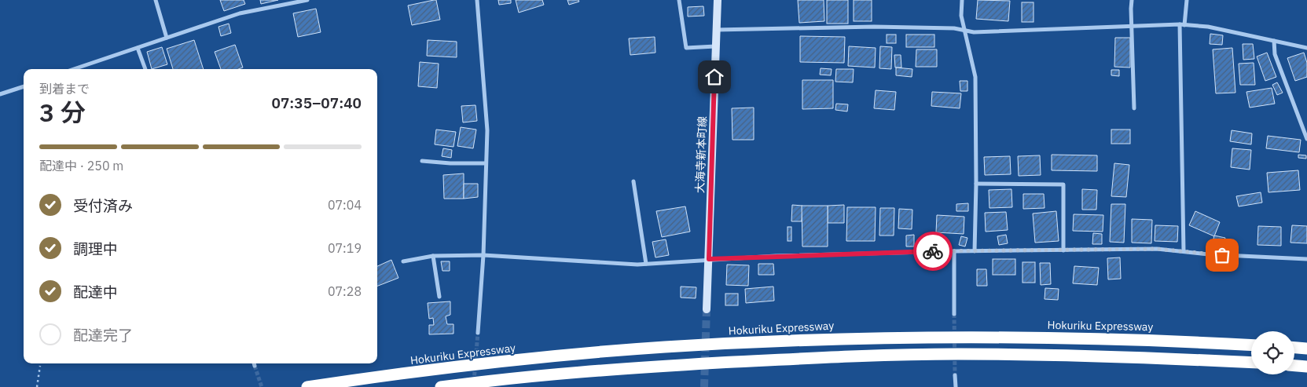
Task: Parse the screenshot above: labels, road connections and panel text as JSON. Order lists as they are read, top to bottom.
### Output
{
  "streets": {
    "highway": ["Hokuriku Expressway"],
    "main road": ["大海寺新本町線"]
  },
  "page": {
    "heading": ["3 分", "到着まで", "07:35–07:40"],
    "bar": "配達中 · 250 m",
    "list": [
      ["受付済み", "07:04"],
      ["調理中", "07:19"],
      ["配達中", "07:28"],
      "配達完了"
    ]
  }
}
